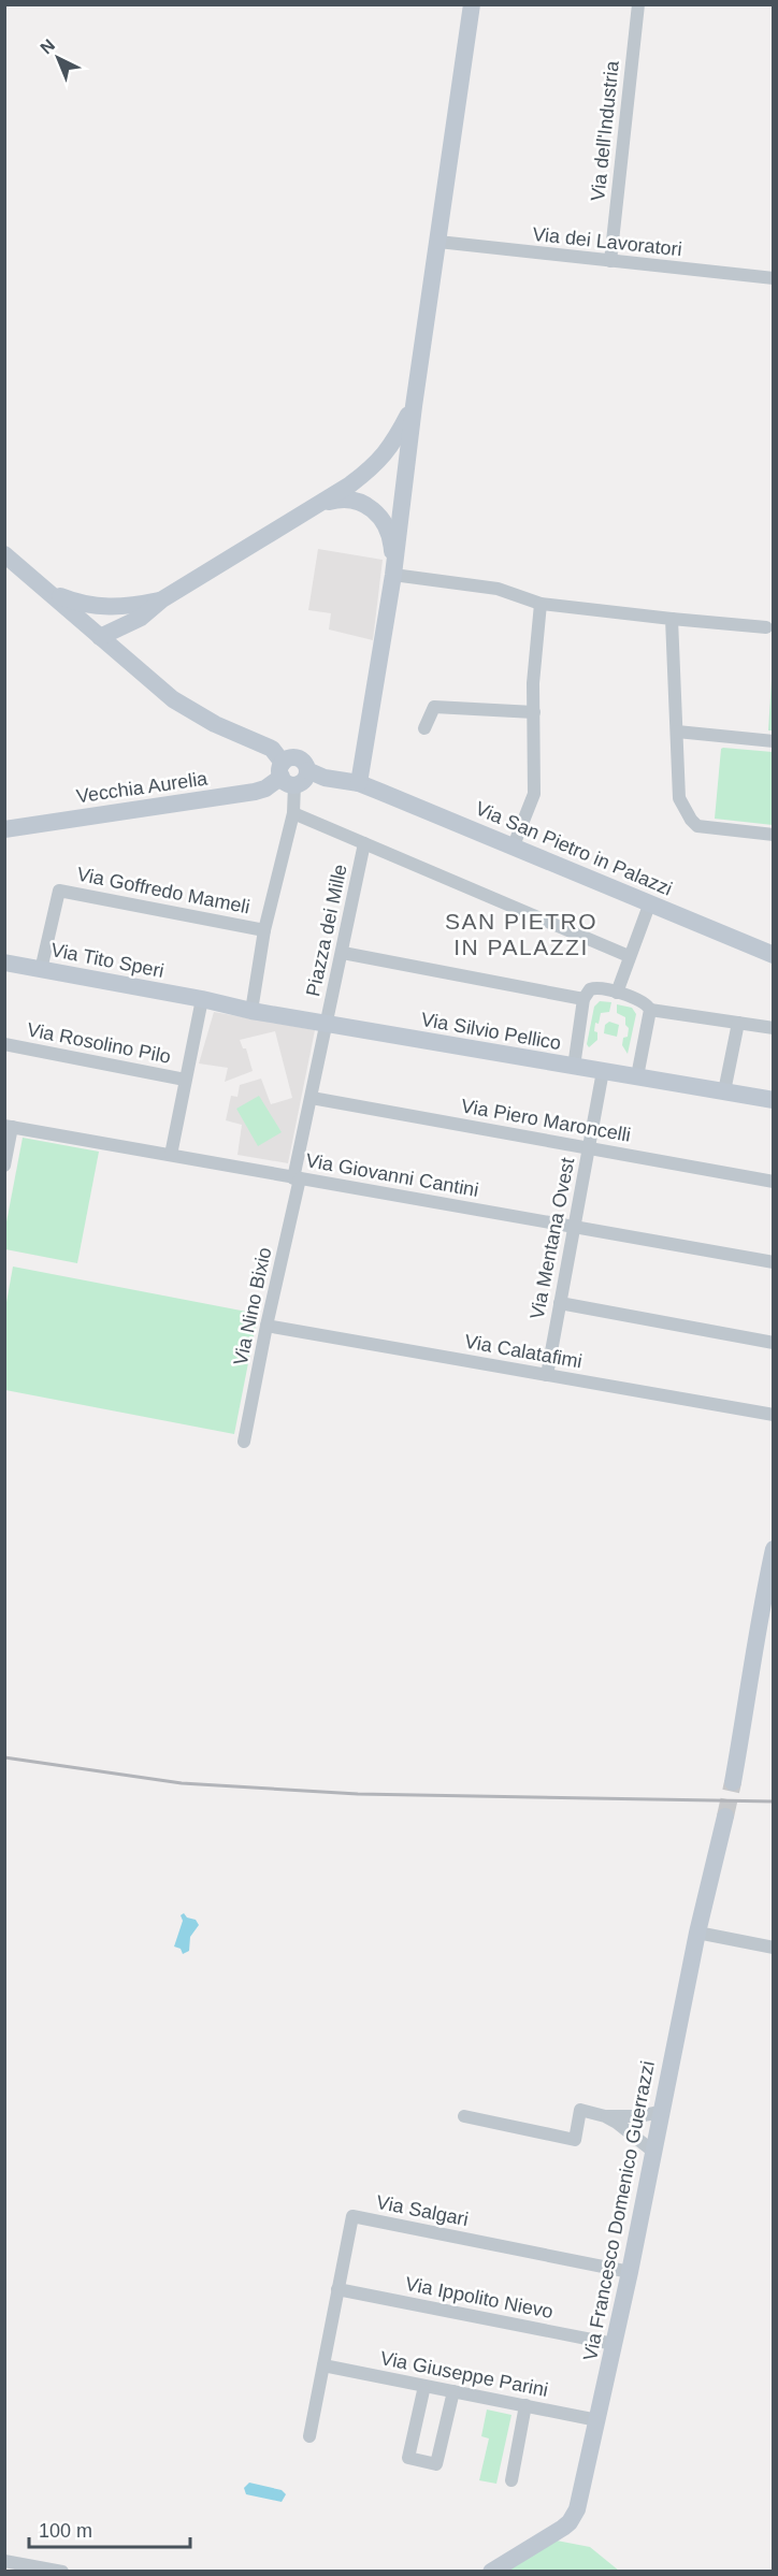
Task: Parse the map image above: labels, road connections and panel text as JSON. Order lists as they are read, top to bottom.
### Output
{
  "streets": {
    "main road": [
      "Vecchia Aurelia",
      "Via San Pietro in Palazzi",
      "Via Tito Speri",
      "Via Silvio Pellico",
      "Via Francesco Domenico Guerrazzi"
    ],
    "street": [
      "Via dell'Industria",
      "Via dei Lavoratori",
      "Via Goffredo Mameli",
      "Piazza dei Mille",
      "Via Rosolino Pilo",
      "Via Piero Maroncelli",
      "Via Giovanni Cantini",
      "Via Mentana Ovest",
      "Via Nino Bixio",
      "Via Calatafimi",
      "Via Salgari",
      "Via Ippolito Nievo",
      "Via Giuseppe Parini"
    ]
  },
  "crossings": [
    ["Via dell'Industria", "Via dei Lavoratori"],
    ["Via Goffredo Mameli", "Via Tito Speri"],
    ["Piazza dei Mille", "Via Silvio Pellico"],
    ["Piazza dei Mille", "Via Nino Bixio"],
    ["Via Tito Speri", "Via Silvio Pellico"],
    ["Via Silvio Pellico", "Via Mentana Ovest"],
    ["Via Silvio Pellico", "Via Nino Bixio"],
    ["Via Piero Maroncelli", "Via Mentana Ovest"],
    ["Via Piero Maroncelli", "Via Nino Bixio"],
    ["Via Giovanni Cantini", "Via Mentana Ovest"],
    ["Via Giovanni Cantini", "Via Nino Bixio"],
    ["Via Mentana Ovest", "Via Calatafimi"],
    ["Via Nino Bixio", "Via Calatafimi"],
    ["Via Salgari", "Via Francesco Domenico Guerrazzi"],
    ["Via Salgari", "Via Ippolito Nievo"],
    ["Via Salgari", "Via Giuseppe Parini"],
    ["Via Francesco Domenico Guerrazzi", "Via Ippolito Nievo"],
    ["Via Francesco Domenico Guerrazzi", "Via Giuseppe Parini"]
  ],
  "districts": ["SAN PIETRO IN PALAZZI"],
  "scale_bar": "100 m",
  "north": "top left"
}
